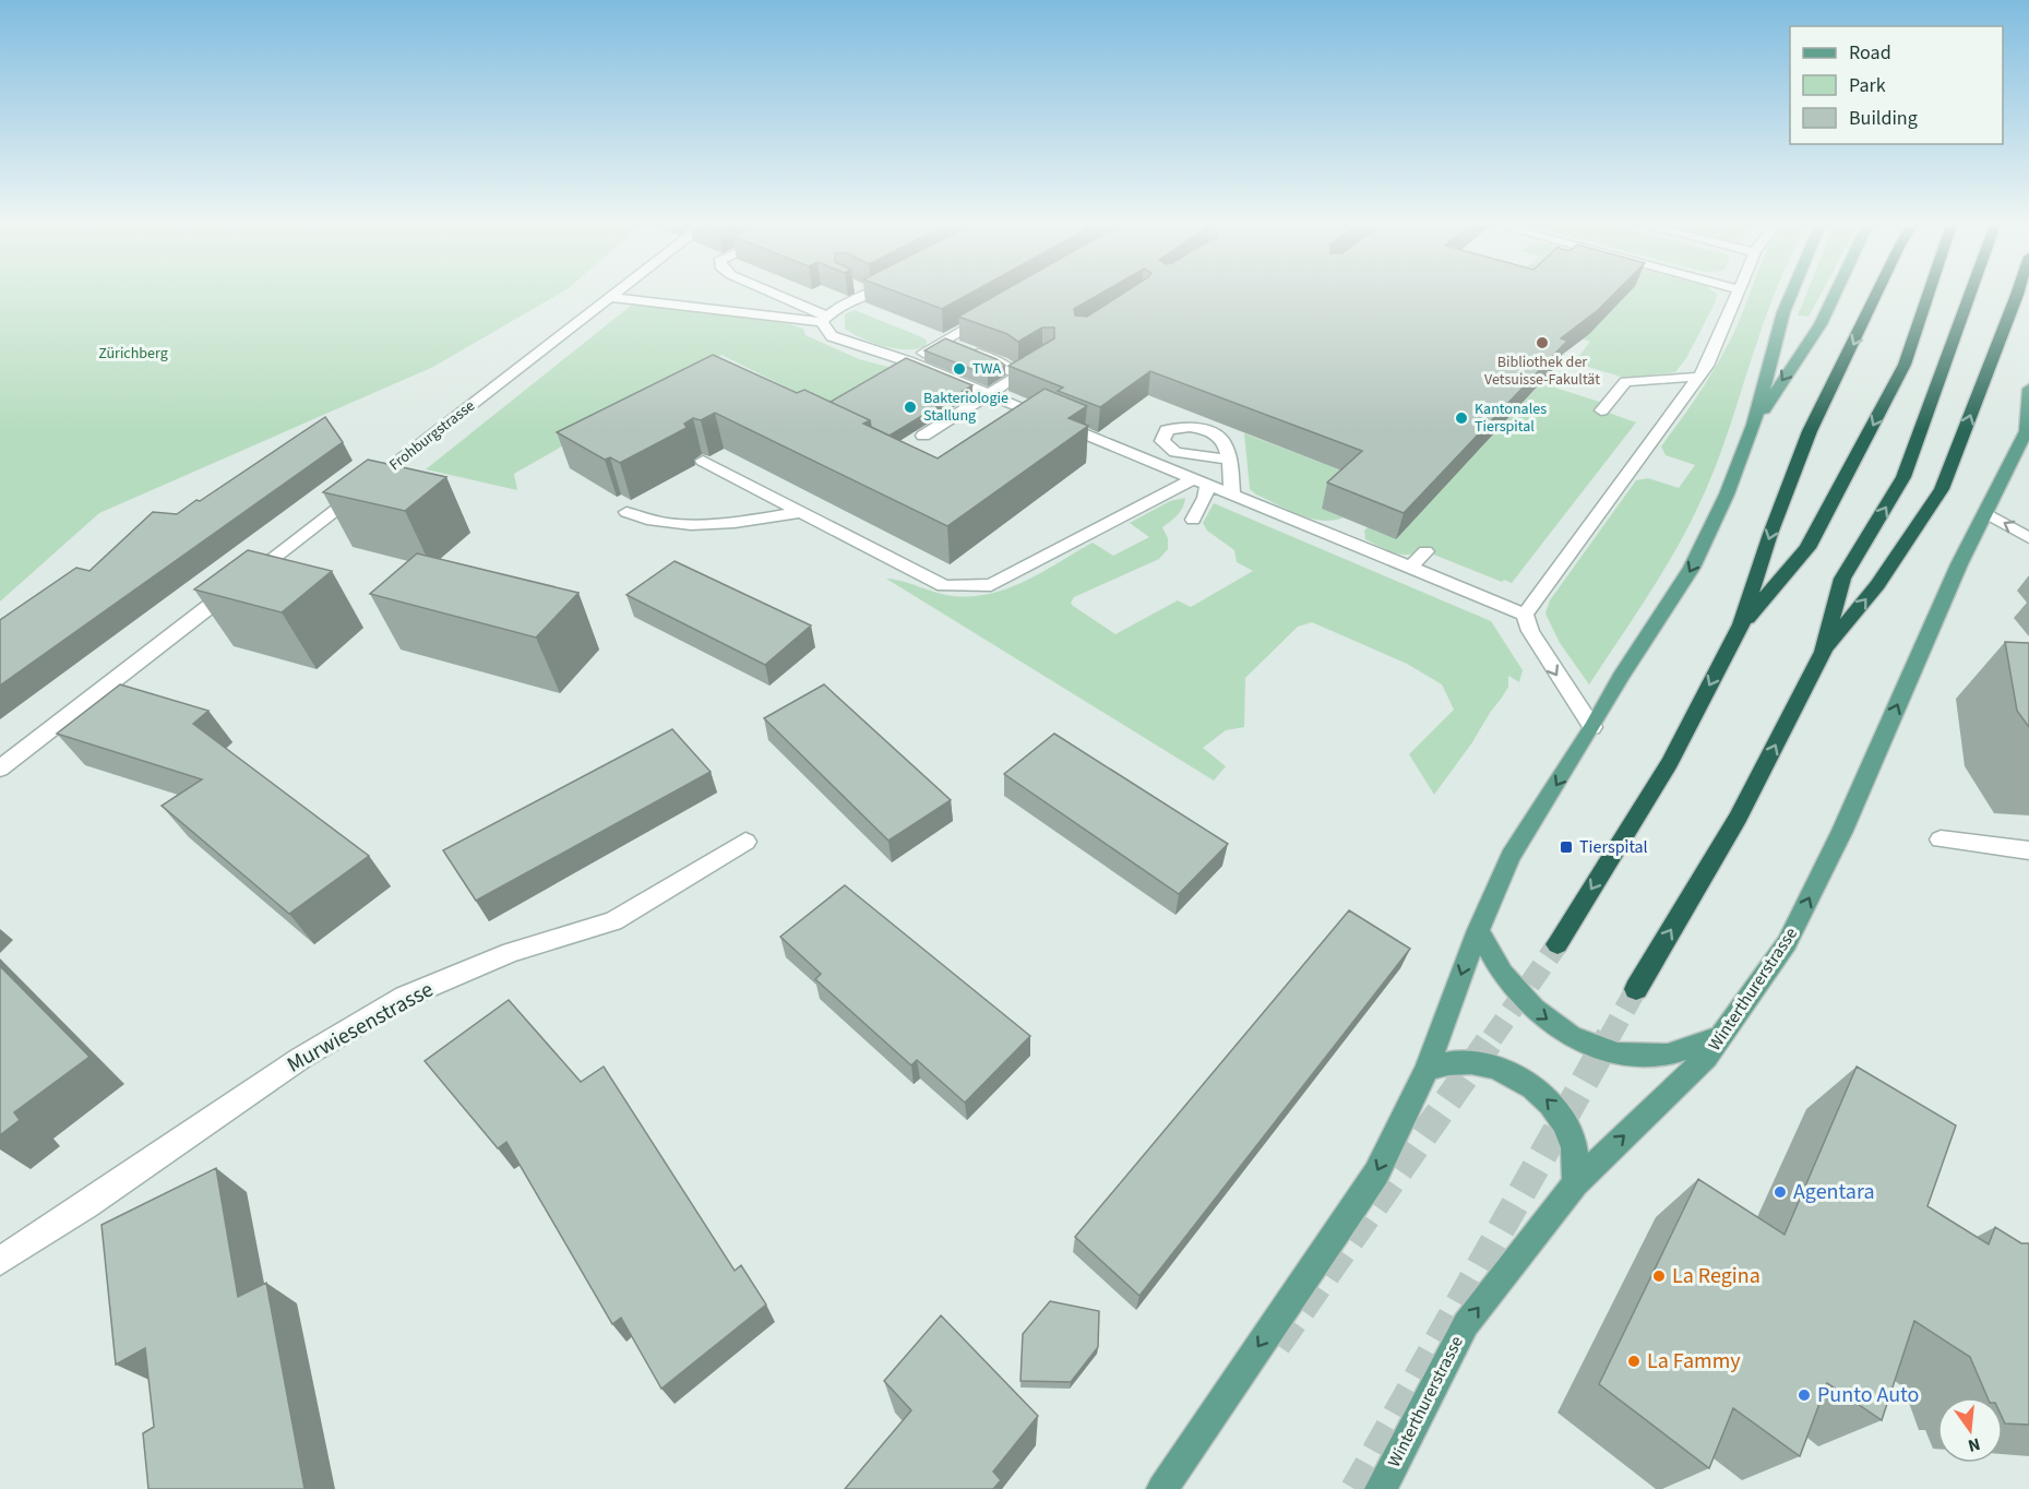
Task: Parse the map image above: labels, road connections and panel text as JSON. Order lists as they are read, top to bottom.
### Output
{
  "streets": {
    "main road": ["Winterthurerstrasse"],
    "street": ["Frohburgstrasse", "Murwiesenstrasse"]
  },
  "one_way": ["Winterthurerstrasse"],
  "parks": ["Zürichberg"],
  "places": {
    "other": [
      "Bibliothek der Vetsuisse-Fakultät",
      "TWA",
      "Bakteriologie Stallung",
      "Kantonales Tierspital",
      "Agentara",
      "La Regina",
      "La Fammy",
      "Punto Auto"
    ],
    "transit": ["Tierspital"]
  },
  "legend": ["Road", "Park", "Building"],
  "north": "bottom"
}
